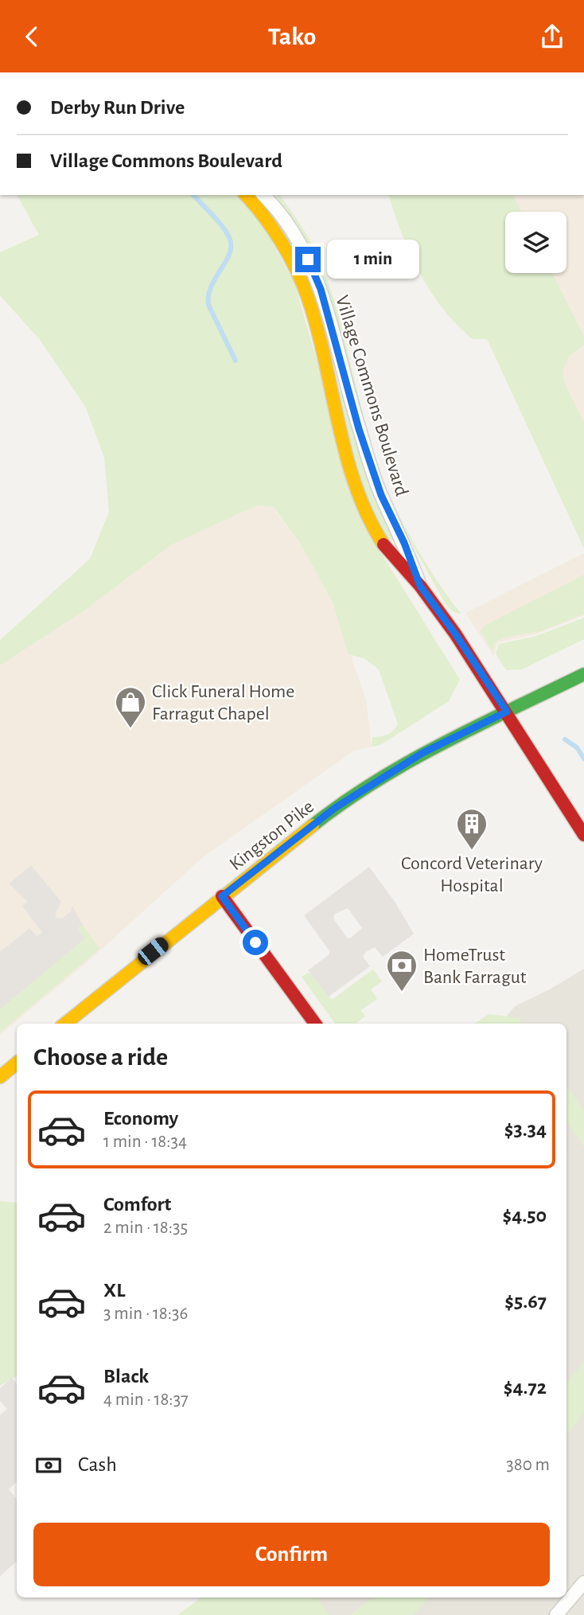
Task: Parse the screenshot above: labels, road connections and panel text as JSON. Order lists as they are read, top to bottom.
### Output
{
  "streets": {
    "street": ["Village Commons Boulevard", "Kingston Pike"]
  },
  "crossings": [
    ["Village Commons Boulevard", "Kingston Pike"]
  ],
  "places": {
    "shop": ["Click Funeral Home Farragut Chapel"],
    "building": ["Concord Veterinary Hospital"],
    "bank": ["HomeTrust Bank Farragut"]
  },
  "page": {
    "header": "Tako",
    "banner": ["Derby Run Drive", "Village Commons Boulevard"],
    "bubble": "1 min",
    "heading": "Choose a ride",
    "list": [
      {
        "name": "Economy",
        "note": "1 min · 18:34",
        "value": "$3.34"
      },
      {
        "name": "Comfort",
        "note": "2 min · 18:35",
        "value": "$4.50"
      },
      {
        "name": "XL",
        "note": "3 min · 18:36",
        "value": "$5.67"
      },
      {
        "name": "Black",
        "note": "4 min · 18:37",
        "value": "$4.72"
      }
    ],
    "pay": ["Cash", "380 m"],
    "buttons": "Confirm"
  }
}
